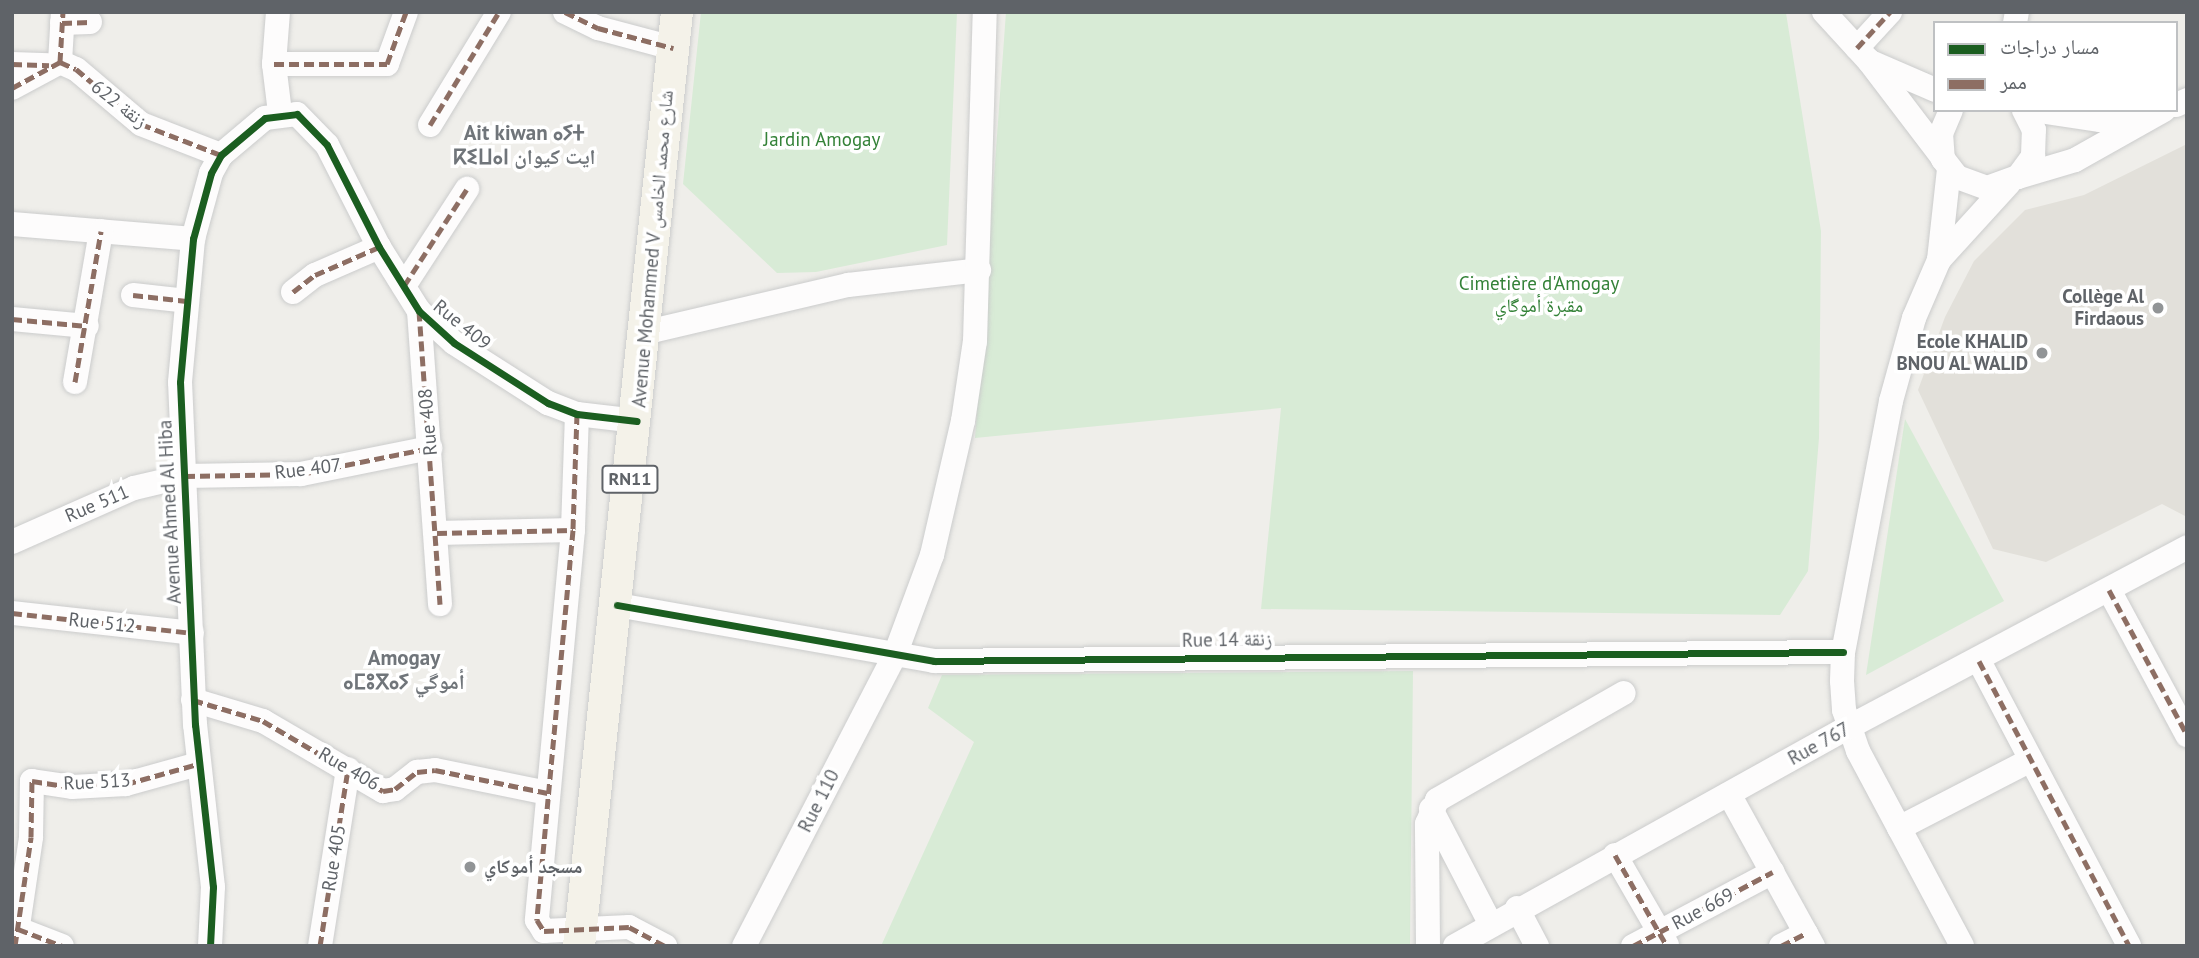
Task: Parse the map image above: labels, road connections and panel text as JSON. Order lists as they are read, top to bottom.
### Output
{
  "streets": {
    "main road": ["Avenue Mohammed V شارع محمد الخامس", "RN11"],
    "street": [
      "زنقة 622",
      "Rue 409",
      "Rue 408",
      "Rue 407",
      "Rue 511",
      "Avenue Ahmed Al Hiba",
      "Rue 512",
      "Rue 14 زنقة",
      "Rue 767",
      "Rue 406",
      "Rue 513",
      "Rue 110",
      "Rue 405",
      "Rue 669"
    ]
  },
  "crossings": [
    ["زنقة 622", "Avenue Ahmed Al Hiba"],
    ["Avenue Mohammed V شارع محمد الخامس", "Rue 409"],
    ["Avenue Mohammed V شارع محمد الخامس", "Rue 14 زنقة"],
    ["Rue 409", "Rue 408"],
    ["Rue 409", "Avenue Ahmed Al Hiba"],
    ["Rue 408", "Rue 407"],
    ["Rue 407", "Rue 511"],
    ["Rue 407", "Avenue Ahmed Al Hiba"],
    ["Rue 511", "Avenue Ahmed Al Hiba"],
    ["Avenue Ahmed Al Hiba", "Rue 512"],
    ["Avenue Ahmed Al Hiba", "Rue 406"],
    ["Avenue Ahmed Al Hiba", "Rue 513"],
    ["Rue 14 زنقة", "Rue 110"],
    ["Rue 406", "Rue 405"]
  ],
  "districts": ["Ait kiwan ⴰⵢⵜ ⴽⵉⵡⴰⵏ ايت كيوان", "Amogay ⴰⵎⵓⴳⴰⵢ أموگي"],
  "parks": ["Jardin Amogay", "Cimetière d'Amogay مقبرة أموگاي"],
  "places": ["Collège Al Firdaous", "Ecole KHALID BNOU AL WALID", "مسجد أموكاي"],
  "legend": ["مسار دراجات", "ممر"]
}
